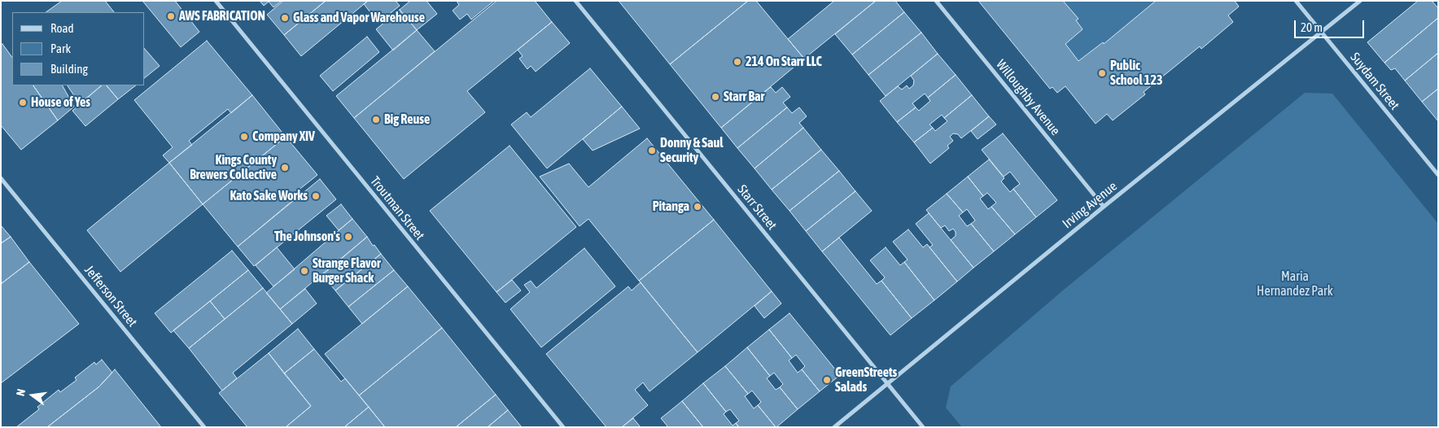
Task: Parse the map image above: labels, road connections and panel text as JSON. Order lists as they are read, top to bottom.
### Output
{
  "streets": {
    "street": [
      "Suydam Street",
      "Willoughby Avenue",
      "Irving Avenue",
      "Starr Street",
      "Troutman Street",
      "Jefferson Street"
    ]
  },
  "crossings": [
    ["Suydam Street", "Irving Avenue"],
    ["Willoughby Avenue", "Irving Avenue"],
    ["Irving Avenue", "Starr Street"]
  ],
  "parks": ["Maria Hernandez Park"],
  "places": [
    "AWS FABRICATION",
    "Glass and Vapor Warehouse",
    "214 On Starr LLC",
    "Public School 123",
    "Starr Bar",
    "House of Yes",
    "Big Reuse",
    "Company XIV",
    "Donny & Saul Security",
    "Kings County Brewers Collective",
    "Kato Sake Works",
    "Pitanga",
    "The Johnson's",
    "Strange Flavor Burger Shack",
    "GreenStreets Salads"
  ],
  "legend": ["Road", "Park", "Building"],
  "scale_bar": "20 m",
  "north": "left"
}
